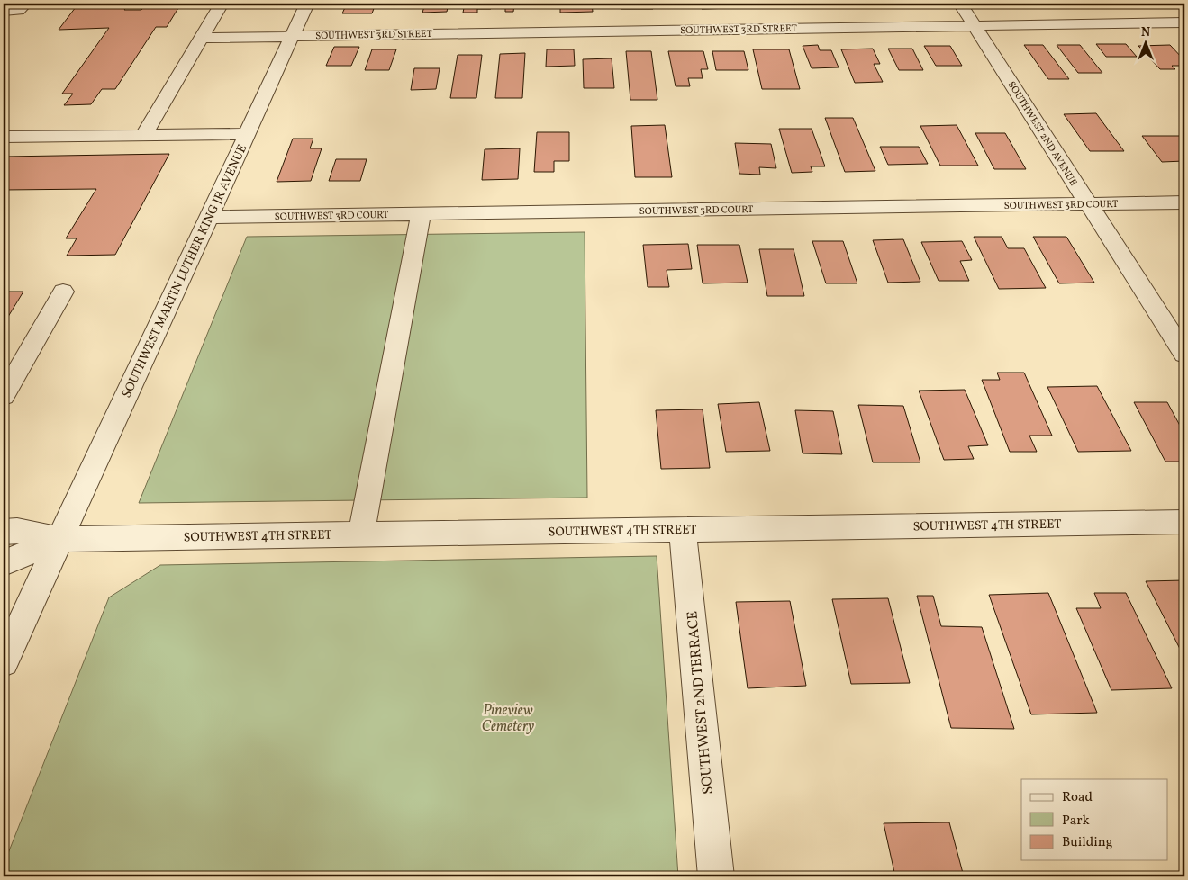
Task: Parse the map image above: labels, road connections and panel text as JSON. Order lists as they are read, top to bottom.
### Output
{
  "streets": {
    "street": [
      "SOUTHWEST 3RD STREET",
      "SOUTHWEST 2ND AVENUE",
      "SOUTHWEST 3RD COURT",
      "SOUTHWEST MARTIN LUTHER KING JR AVENUE",
      "SOUTHWEST 4TH STREET",
      "SOUTHWEST 2ND TERRACE"
    ]
  },
  "crossings": [
    ["SOUTHWEST 3RD STREET", "SOUTHWEST 2ND AVENUE"],
    ["SOUTHWEST 3RD STREET", "SOUTHWEST MARTIN LUTHER KING JR AVENUE"],
    ["SOUTHWEST 2ND AVENUE", "SOUTHWEST 3RD COURT"],
    ["SOUTHWEST 3RD COURT", "SOUTHWEST MARTIN LUTHER KING JR AVENUE"],
    ["SOUTHWEST MARTIN LUTHER KING JR AVENUE", "SOUTHWEST 4TH STREET"],
    ["SOUTHWEST 4TH STREET", "SOUTHWEST 2ND TERRACE"]
  ],
  "parks": ["Pineview Cemetery"],
  "legend": ["Road", "Park", "Building"],
  "north": "top"
}
